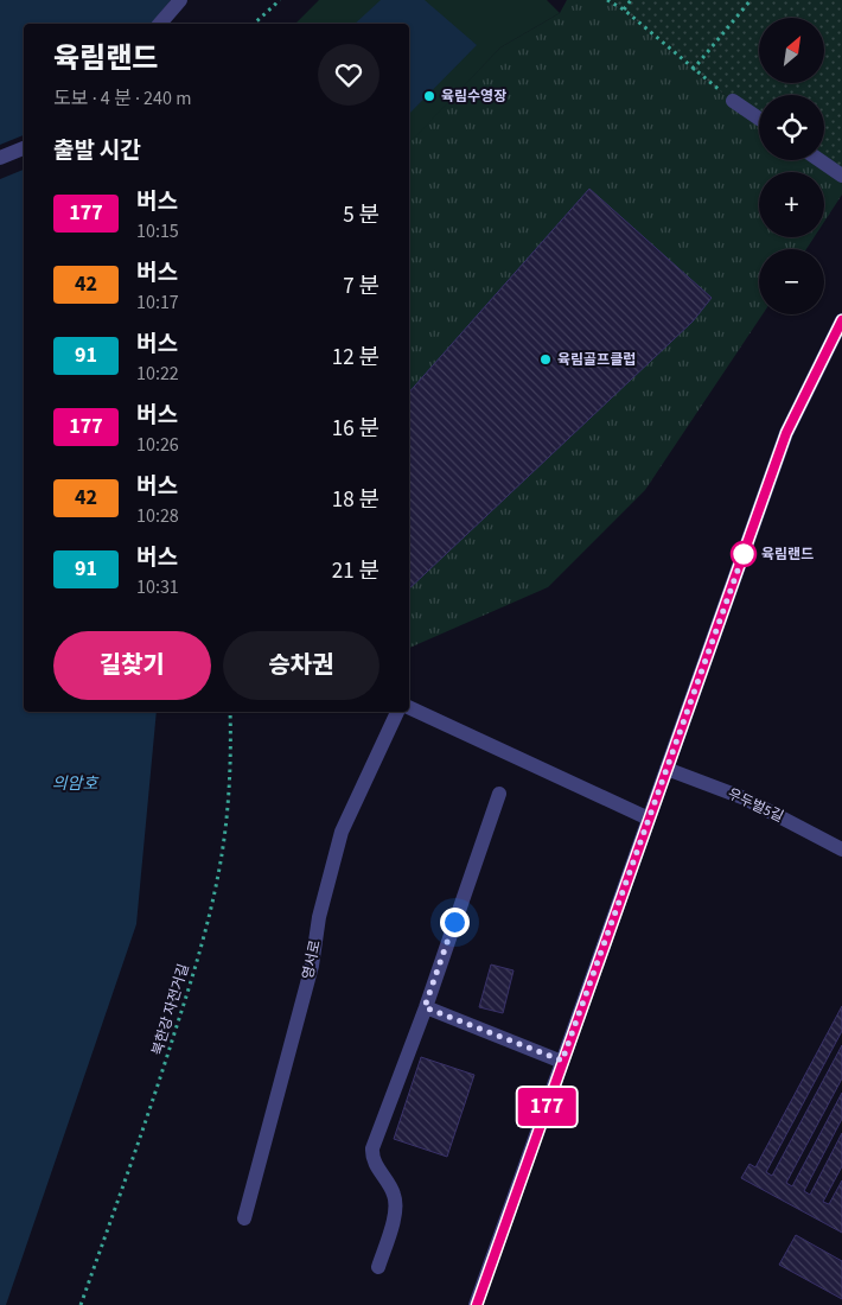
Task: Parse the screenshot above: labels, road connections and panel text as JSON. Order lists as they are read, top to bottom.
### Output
{
  "streets": {
    "street": ["우두벌5길", "영서로"],
    "path": ["북한강 자전거길"]
  },
  "water": ["의암호"],
  "places": ["육림수영장", "육림골프클럽", "육림랜드"],
  "lines": ["bus line 177"],
  "north": "top right",
  "page": {
    "on_map": "177",
    "map_buttons": ["+", "−"],
    "heading": [
      ["육림랜드", "도보 · 4 분 · 240 m"],
      "출발 시간"
    ],
    "list": [
      {
        "mark": "177",
        "name": "버스",
        "note": "10:15",
        "value": "5 분"
      },
      {
        "mark": "42",
        "name": "버스",
        "note": "10:17",
        "value": "7 분"
      },
      {
        "mark": "91",
        "name": "버스",
        "note": "10:22",
        "value": "12 분"
      },
      {
        "mark": "177",
        "name": "버스",
        "note": "10:26",
        "value": "16 분"
      },
      {
        "mark": "42",
        "name": "버스",
        "note": "10:28",
        "value": "18 분"
      },
      {
        "mark": "91",
        "name": "버스",
        "note": "10:31",
        "value": "21 분"
      }
    ],
    "buttons": ["길찾기", "승차권"]
  }
}
